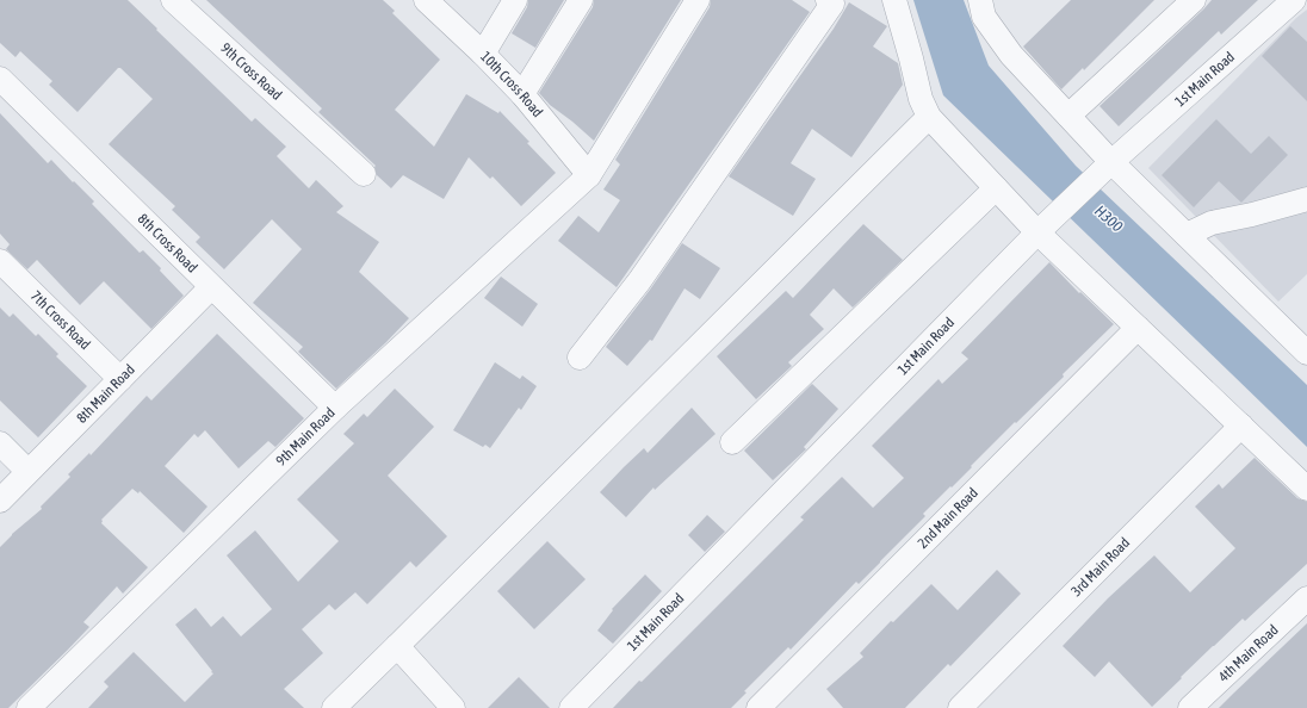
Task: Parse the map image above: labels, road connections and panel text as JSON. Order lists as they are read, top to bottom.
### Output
{
  "streets": {
    "street": [
      "9th Cross Road",
      "1st Main Road",
      "10th Cross Road",
      "8th Cross Road",
      "7th Cross Road",
      "8th Main Road",
      "9th Main Road",
      "2nd Main Road",
      "3rd Main Road",
      "4th Main Road"
    ]
  },
  "crossings": [
    ["10th Cross Road", "9th Main Road"],
    ["8th Cross Road", "8th Main Road"],
    ["8th Cross Road", "9th Main Road"],
    ["7th Cross Road", "8th Main Road"]
  ],
  "water": ["H300"]
}
